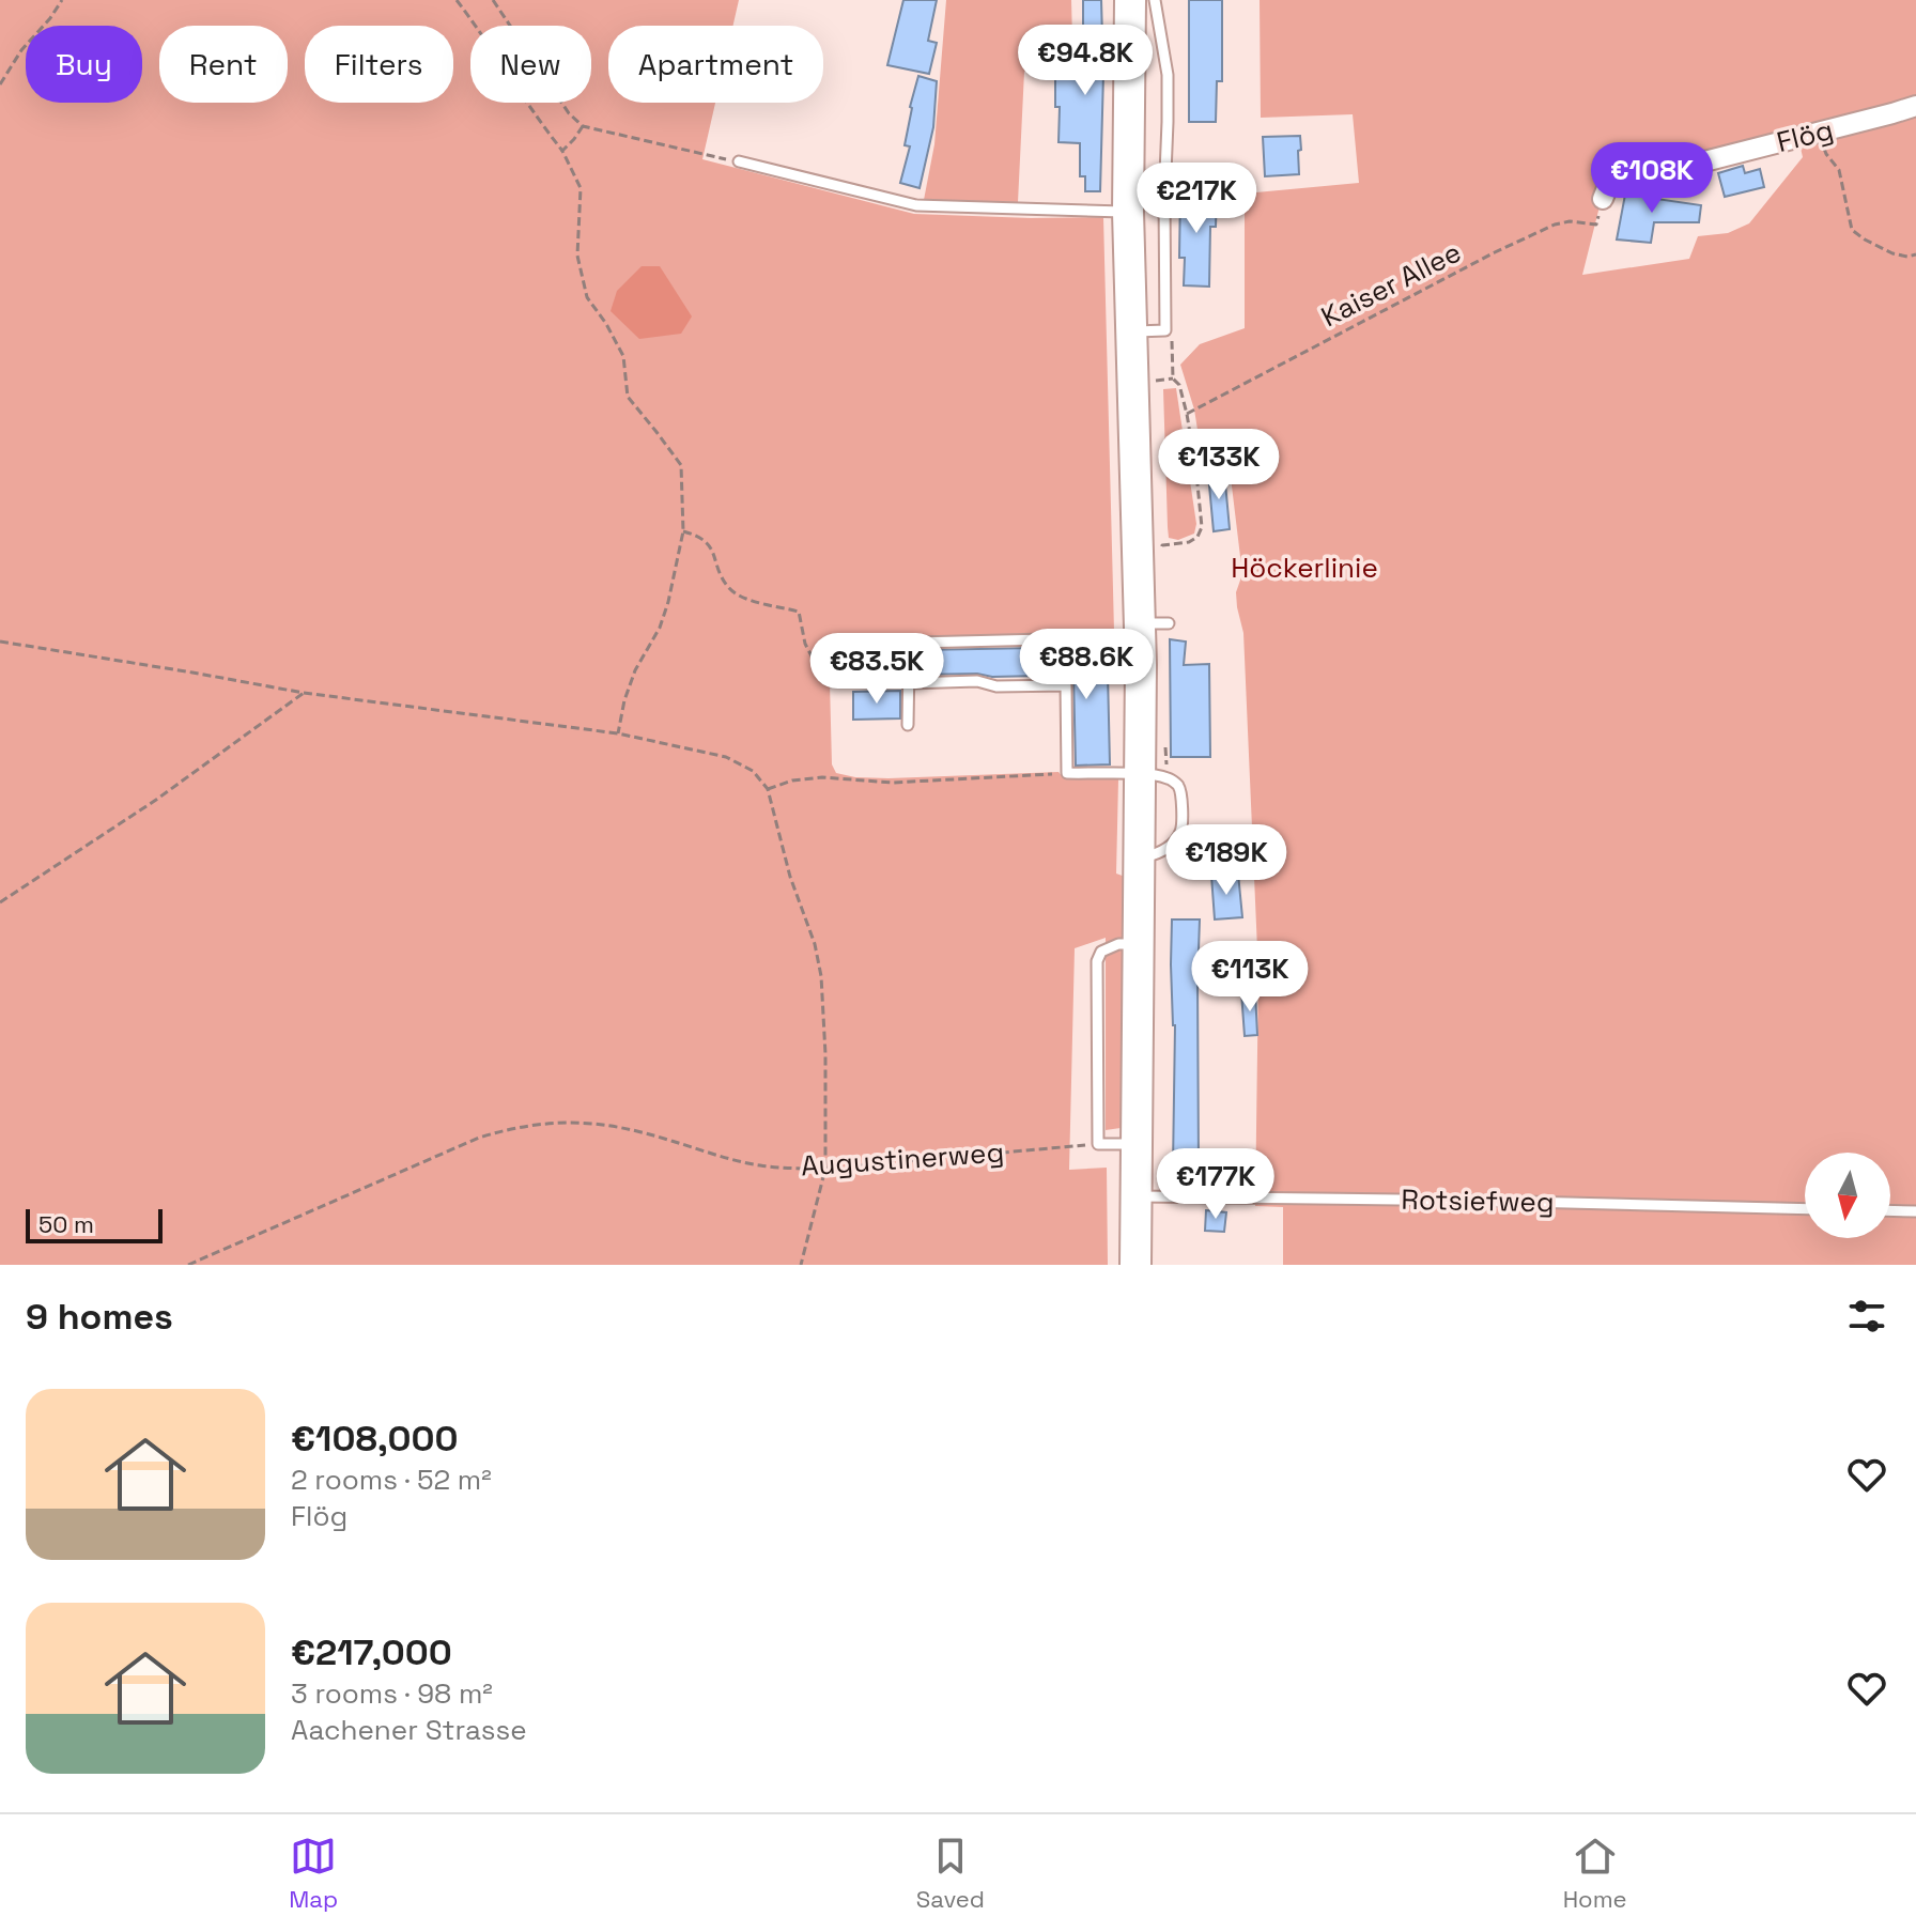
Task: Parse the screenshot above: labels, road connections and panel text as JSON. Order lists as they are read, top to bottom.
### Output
{
  "streets": {
    "street": ["Flög"],
    "lane": ["Rotsiefweg"],
    "path": ["Kaiser Allee", "Augustinerweg"]
  },
  "crossings": [
    ["Flög", "Kaiser Allee"]
  ],
  "parks": ["Höckerlinie"],
  "scale_bar": "50 m",
  "north": "bottom",
  "page": {
    "price": [
      "€94.8K",
      "€108K",
      "€217K",
      "€133K",
      "€88.6K",
      "€83.5K",
      "€189K",
      "€113K",
      "€177K"
    ],
    "chip": [
      "Buy",
      "Rent",
      "Filters",
      "New",
      "Apartment"
    ],
    "scale": "50 m",
    "heading": "9 homes",
    "list": [
      {
        "name": "€108,000",
        "note": "2 rooms · 52 m² · Flög"
      },
      {
        "name": "€217,000",
        "note": "3 rooms · 98 m² · Aachener Strasse"
      }
    ],
    "tabs": ["Map", "Saved", "Home"]
  }
}
